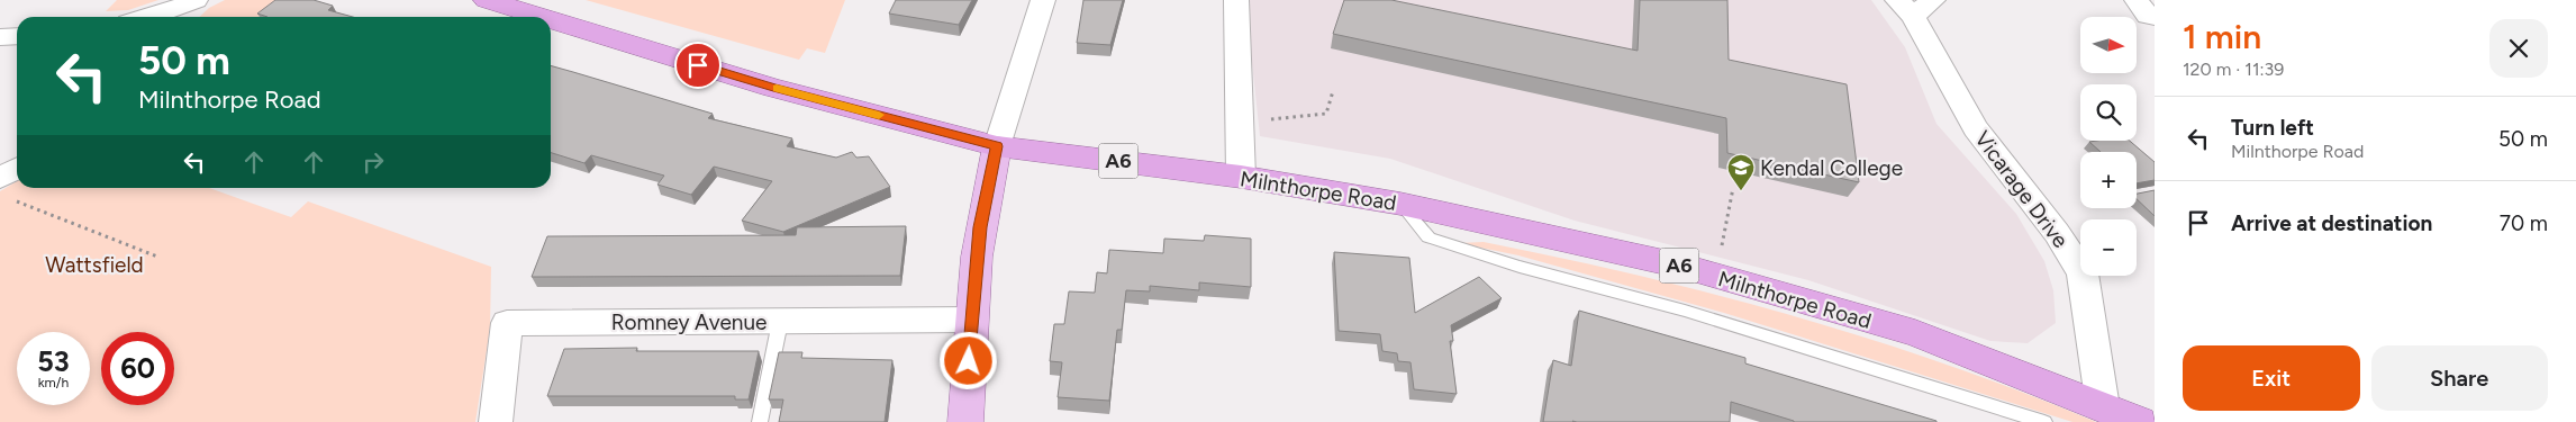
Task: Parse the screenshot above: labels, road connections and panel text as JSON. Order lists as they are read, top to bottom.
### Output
{
  "streets": {
    "highway": ["A6", "Milnthorpe Road"],
    "street": ["Vicarage Drive", "Romney Avenue"]
  },
  "crossings": [
    ["Vicarage Drive", "Milnthorpe Road"]
  ],
  "parks": ["Wattsfield"],
  "places": {
    "school or university": ["Kendal College"]
  },
  "north": "right",
  "page": {
    "heading": ["1 min", "120 m · 11:39"],
    "map_buttons": ["+", "−"],
    "turn": ["50 m", "Milnthorpe Road"],
    "list": [
      {
        "name": "Turn left",
        "note": "Milnthorpe Road",
        "value": "50 m"
      },
      {
        "name": "Arrive at destination",
        "value": "70 m"
      }
    ],
    "speed": "53 km/h",
    "limit": "60",
    "buttons": ["Exit", "Share"]
  }
}
